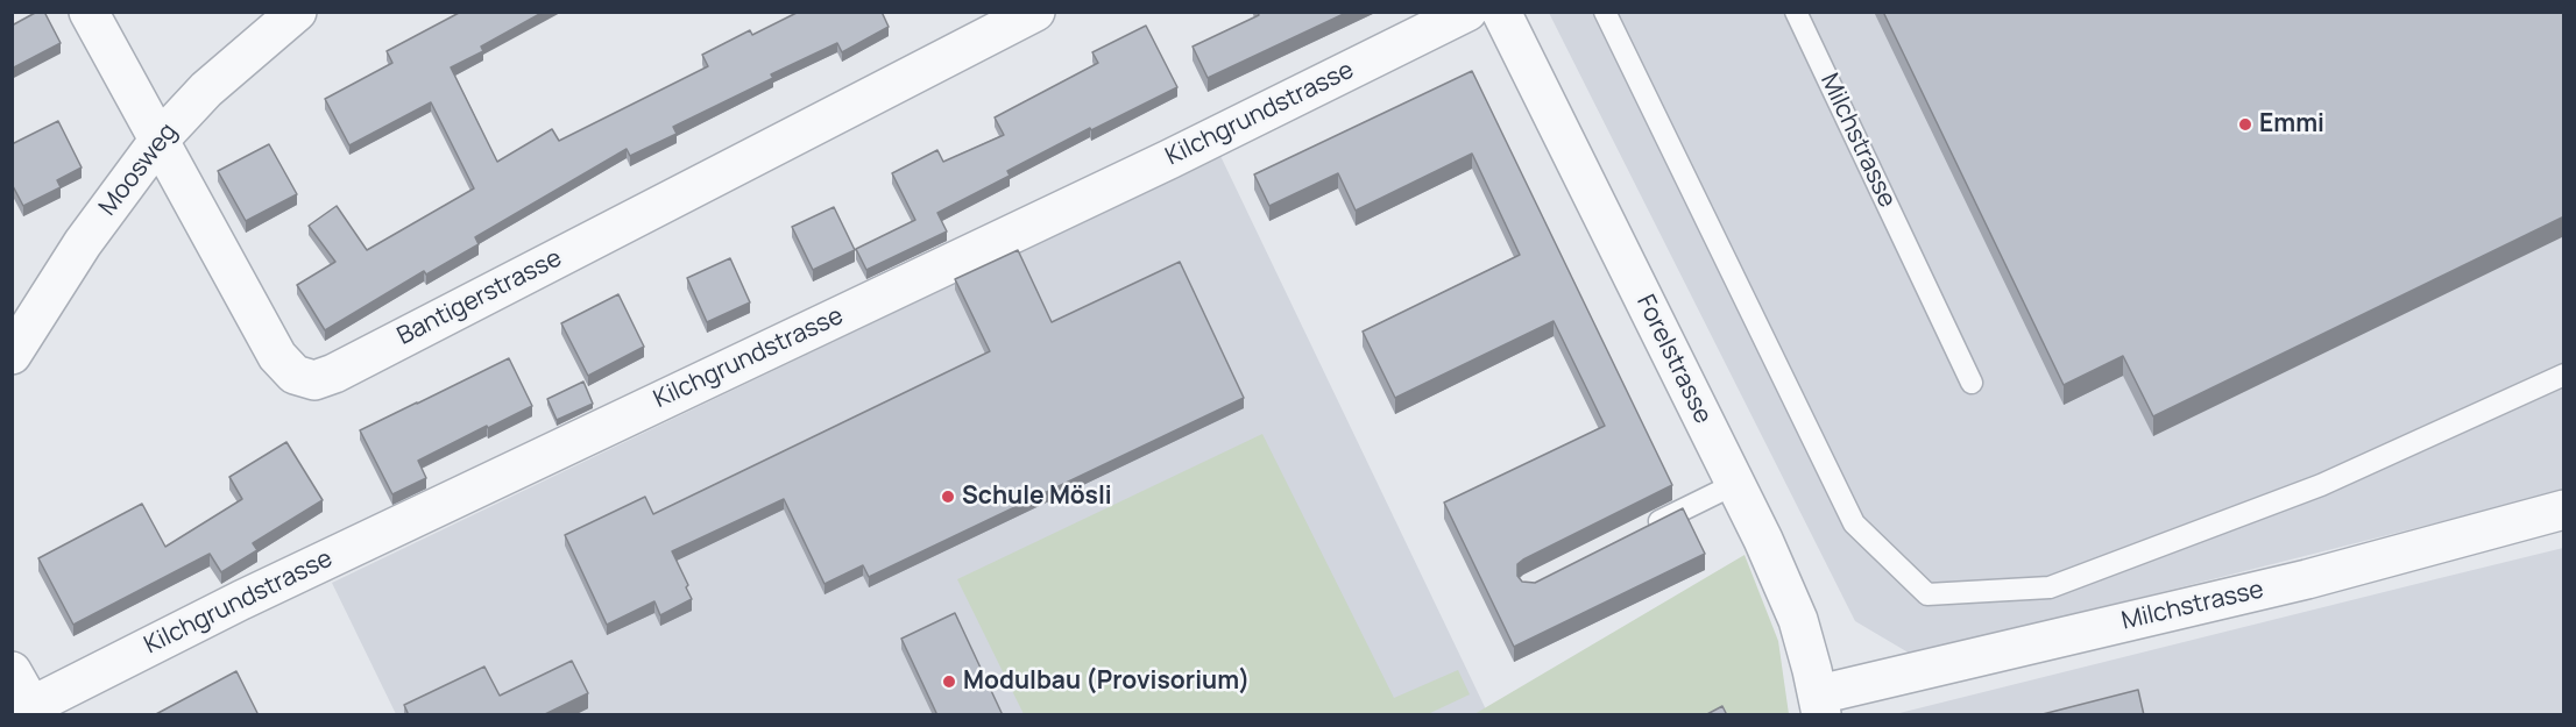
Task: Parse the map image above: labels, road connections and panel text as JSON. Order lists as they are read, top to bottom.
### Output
{
  "streets": {
    "street": [
      "Kilchgrundstrasse",
      "Milchstrasse",
      "Moosweg",
      "Bantigerstrasse",
      "Forelstrasse"
    ]
  },
  "crossings": [
    ["Milchstrasse", "Forelstrasse"],
    ["Moosweg", "Bantigerstrasse"]
  ],
  "places": ["Emmi", "Schule Mösli", "Modulbau (Provisorium)"]
}
